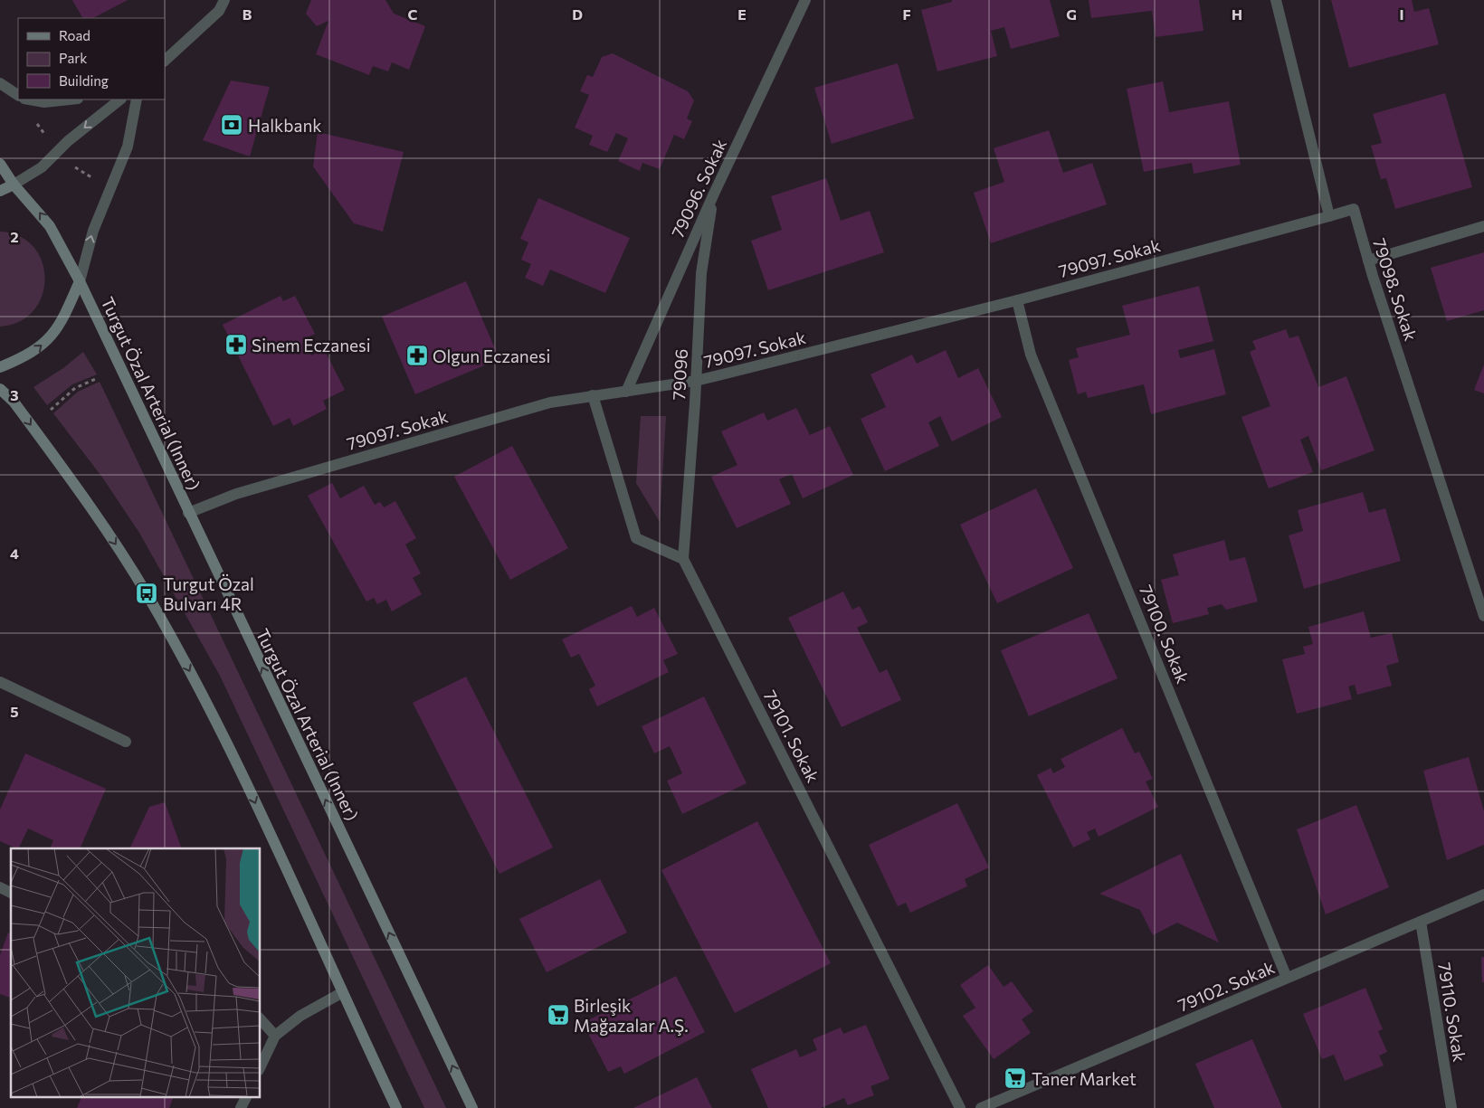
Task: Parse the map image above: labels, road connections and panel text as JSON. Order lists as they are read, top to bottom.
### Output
{
  "streets": {
    "main road": ["Turgut Özal Arterial (Inner)"],
    "street": [
      "79096. Sokak",
      "79097. Sokak",
      "79098. Sokak",
      "79096",
      "79100. Sokak",
      "79101. Sokak",
      "79102. Sokak",
      "79110. Sokak"
    ]
  },
  "crossings": [
    ["79096. Sokak", "79097. Sokak"],
    ["79096. Sokak", "79096"],
    ["79097. Sokak", "79098. Sokak"],
    ["79097. Sokak", "79096"],
    ["79097. Sokak", "Turgut Özal Arterial (Inner)"],
    ["79097. Sokak", "79100. Sokak"],
    ["79096", "79101. Sokak"],
    ["79100. Sokak", "79102. Sokak"],
    ["79102. Sokak", "79110. Sokak"]
  ],
  "places": {
    "bank": ["Halkbank"],
    "pharmacy": ["Sinem Eczanesi", "Olgun Eczanesi"],
    "bus stop": ["Turgut Özal Bulvarı 4R"],
    "supermarket": ["Birleşik Mağazalar A.Ş.", "Taner Market"]
  },
  "legend": ["Road", "Park", "Building"],
  "grid": {
    "columns": [
      "B",
      "C",
      "D",
      "E",
      "F",
      "G",
      "H",
      "I"
    ],
    "rows": [
      "2",
      "3",
      "4",
      "5"
    ]
  }
}
